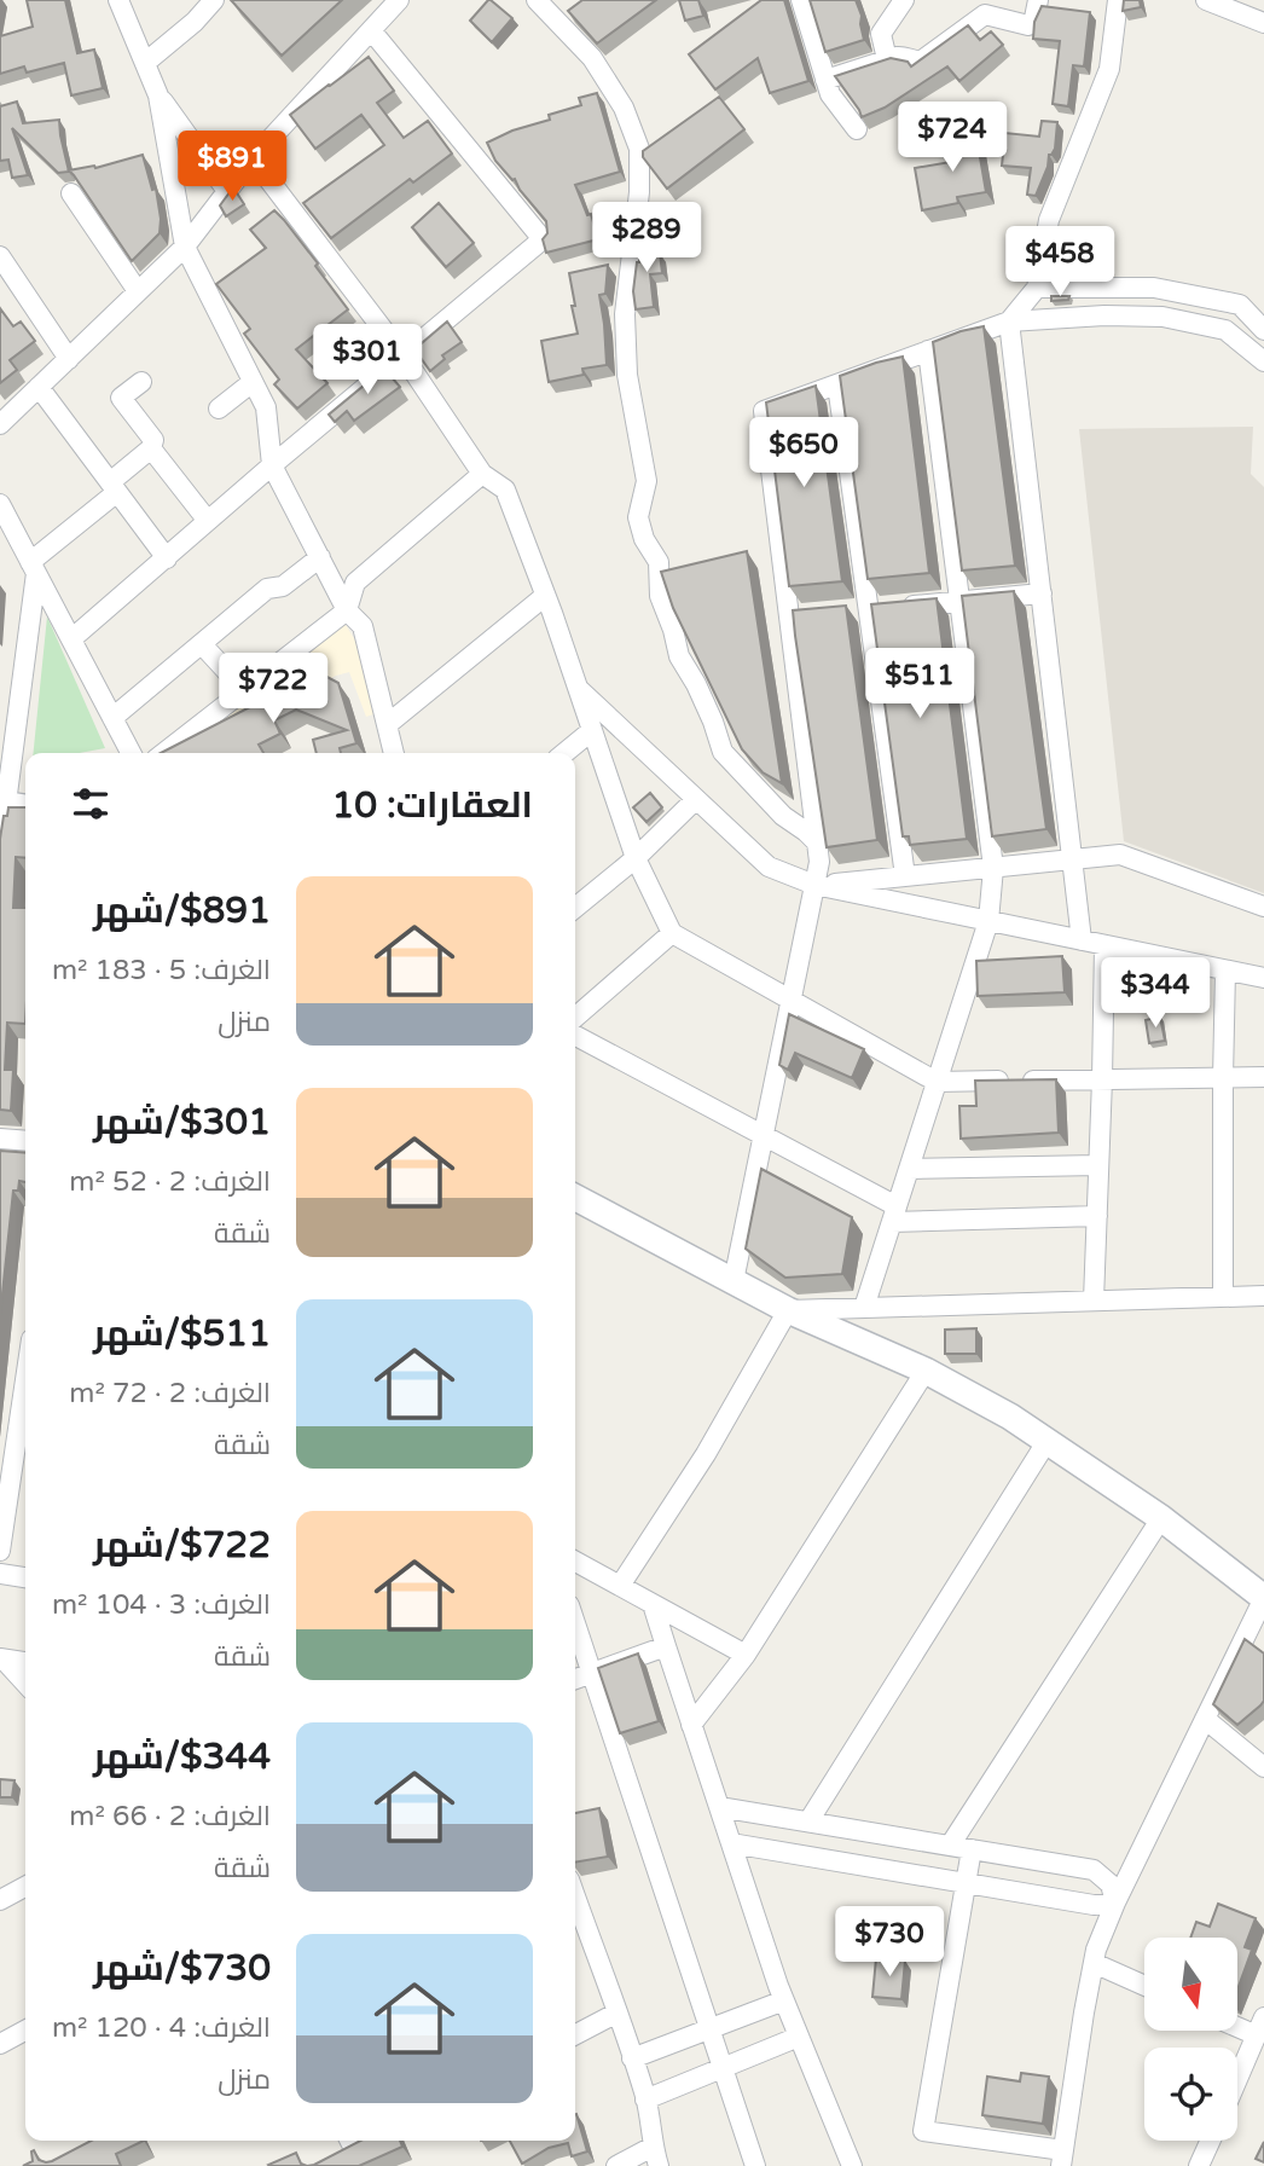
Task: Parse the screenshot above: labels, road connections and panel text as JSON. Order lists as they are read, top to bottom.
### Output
{
  "north": "bottom",
  "page": {
    "price": [
      "$724",
      "$891",
      "$289",
      "$458",
      "$301",
      "$650",
      "$511",
      "$722",
      "$344",
      "$730"
    ],
    "heading": "العقارات: 10",
    "list": [
      {
        "name": "$891/شهر",
        "note": "الغرف: 5 · 183 m² · منزل"
      },
      {
        "name": "$301/شهر",
        "note": "الغرف: 2 · 52 m² · شقة"
      },
      {
        "name": "$511/شهر",
        "note": "الغرف: 2 · 72 m² · شقة"
      },
      {
        "name": "$722/شهر",
        "note": "الغرف: 3 · 104 m² · شقة"
      },
      {
        "name": "$344/شهر",
        "note": "الغرف: 2 · 66 m² · شقة"
      },
      {
        "name": "$730/شهر",
        "note": "الغرف: 4 · 120 m² · منزل"
      }
    ]
  }
}
